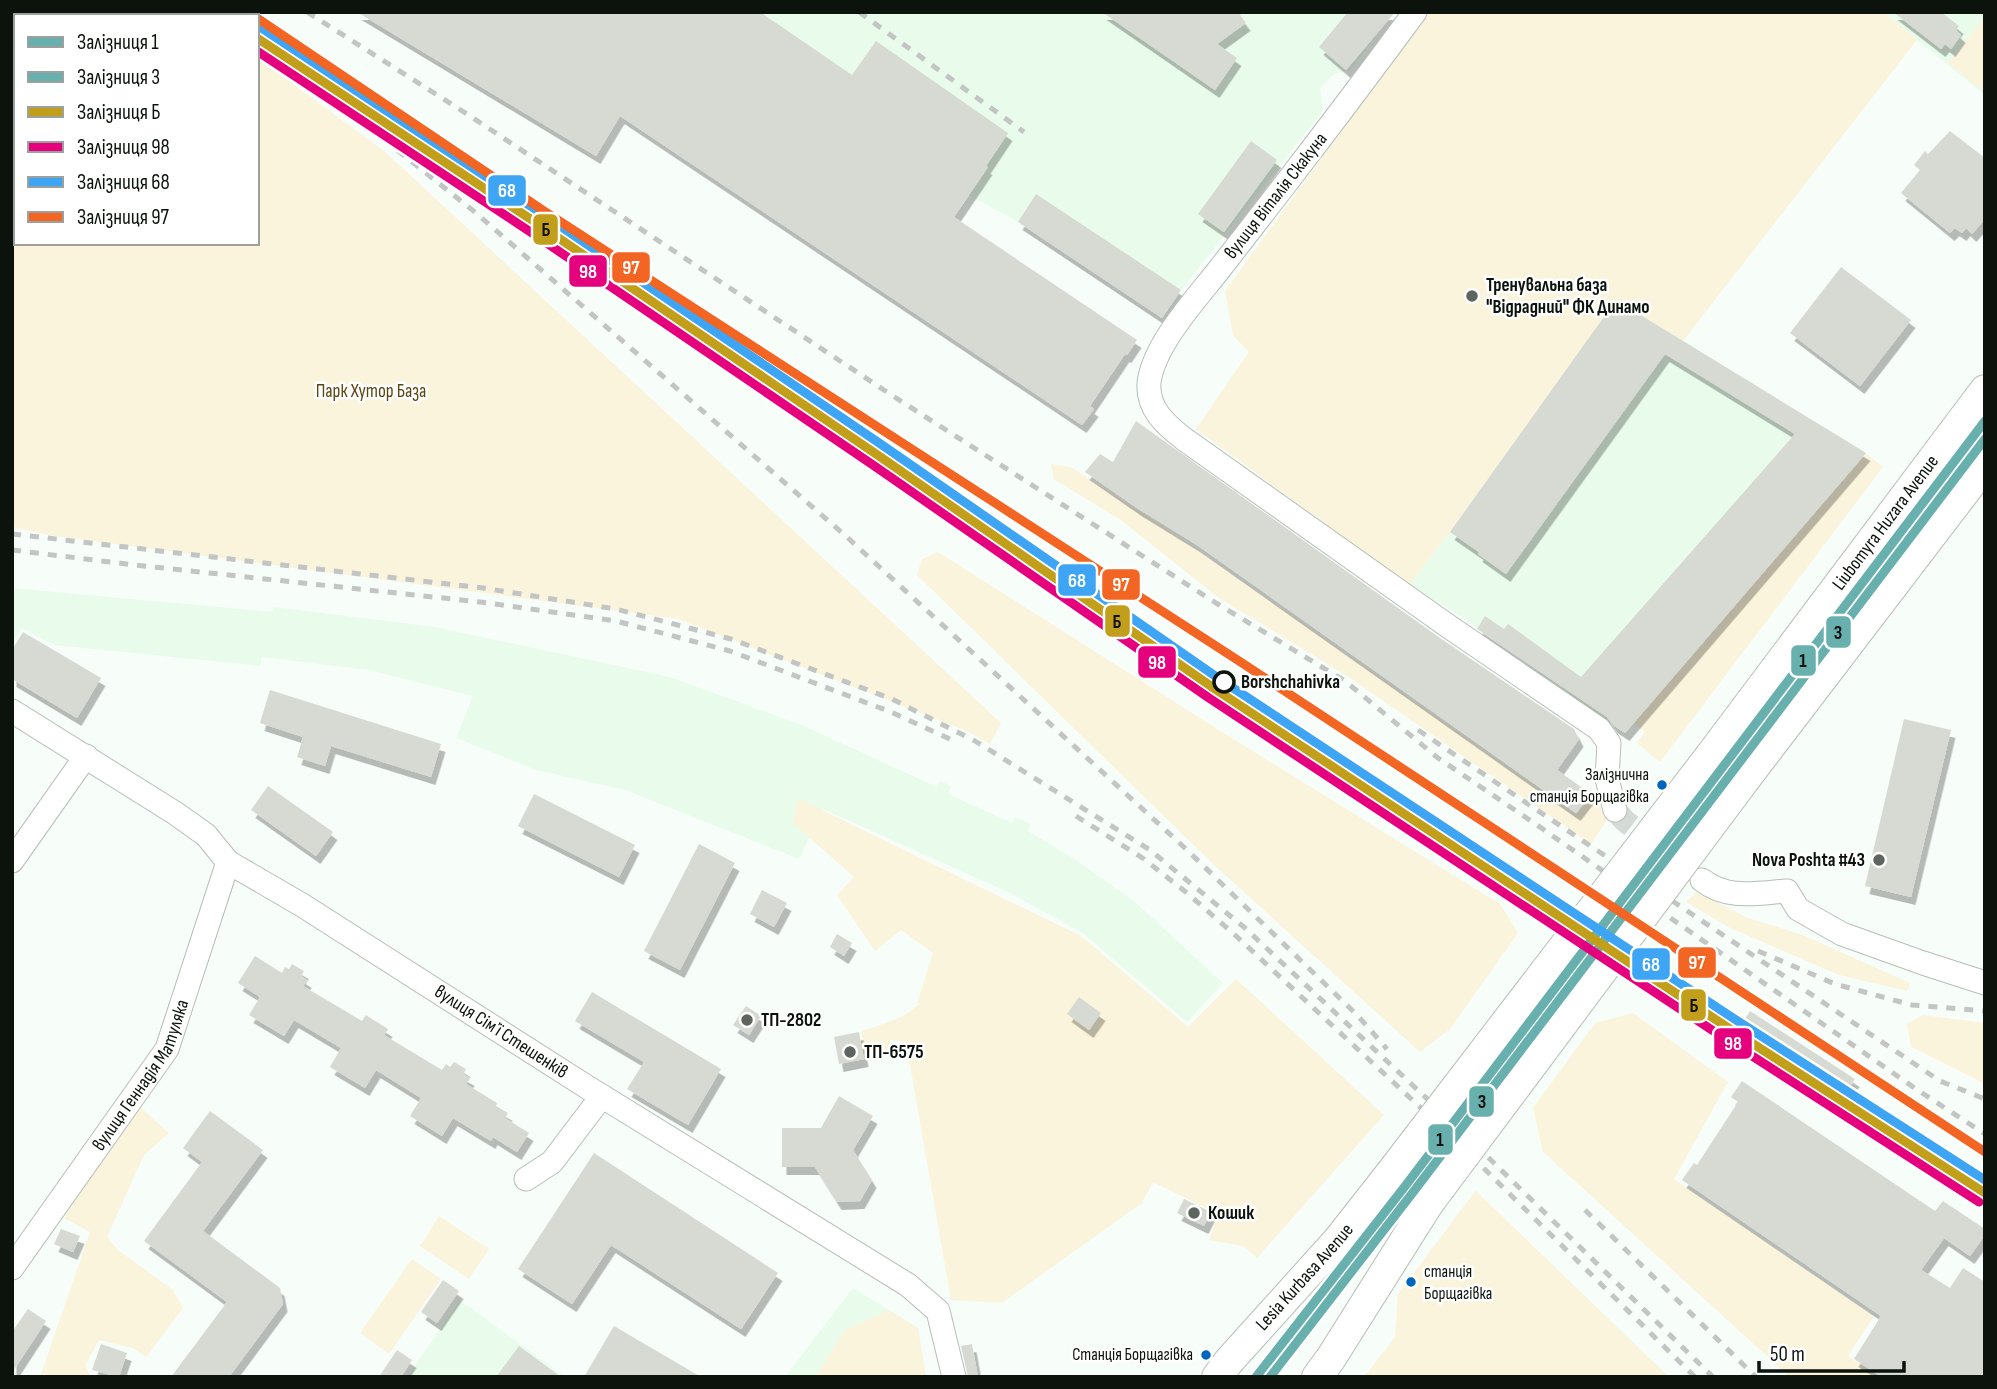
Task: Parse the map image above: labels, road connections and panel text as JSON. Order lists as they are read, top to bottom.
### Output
{
  "streets": {
    "main road": ["Liubomyra Huzara Avenue", "Lesia Kurbasa Avenue"],
    "street": ["вулиця Віталія Скакуна", "вулиця Сімʼї Стешенків", "вулиця Геннадія Матуляка"]
  },
  "crossings": [
    ["Liubomyra Huzara Avenue", "Lesia Kurbasa Avenue"],
    ["вулиця Сімʼї Стешенків", "вулиця Геннадія Матуляка"]
  ],
  "parks": ["Парк Хутор База"],
  "places": [
    "Тренувальна база \"Відрадний\" ФК Динамо",
    "Borshchahivka",
    "Залізнична станція Борщагівка",
    "Nova Poshta #43",
    "ТП-2802",
    "ТП-6575",
    "Кошик",
    "станція Борщагівка",
    "Станція Борщагівка"
  ],
  "lines": [
    "rail line 97",
    "rail line 68",
    "rail line Б",
    "rail line 98",
    "rail line 1",
    "rail line 3"
  ],
  "legend": [
    "Залізниця 1",
    "Залізниця 3",
    "Залізниця Б",
    "Залізниця 98",
    "Залізниця 68",
    "Залізниця 97"
  ],
  "scale_bar": "50 m"
}
